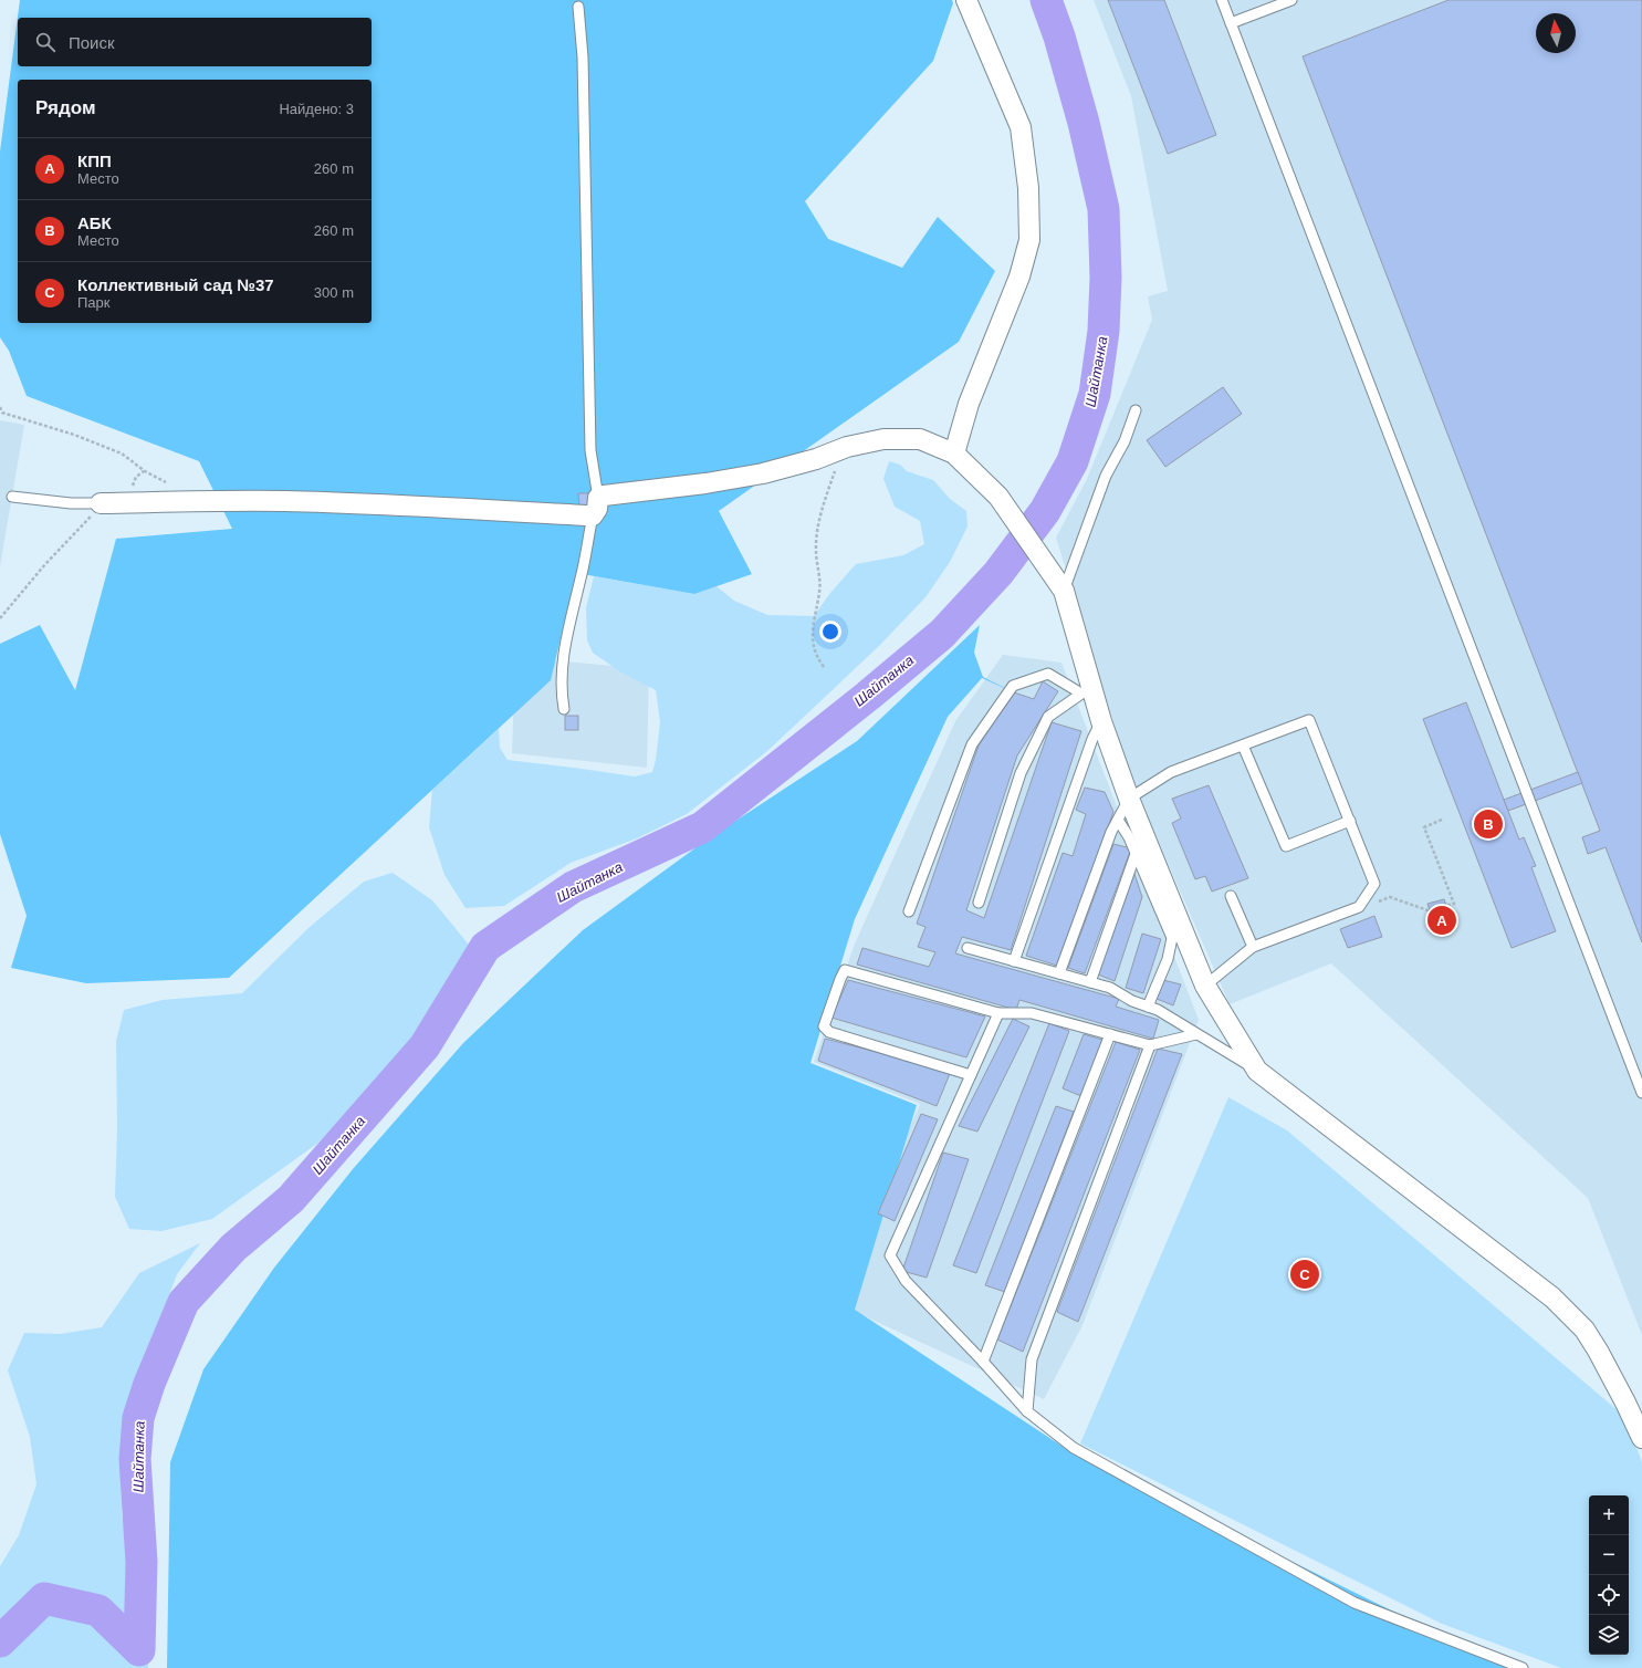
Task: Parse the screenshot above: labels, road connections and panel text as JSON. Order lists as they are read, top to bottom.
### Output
{
  "water": ["Шайтанка"],
  "north": "top",
  "page": {
    "search": "Поиск",
    "heading": ["Рядом", "Найдено: 3"],
    "list": [
      {
        "mark": "A",
        "name": "КПП",
        "note": "Место",
        "value": "260 m"
      },
      {
        "mark": "B",
        "name": "АБК",
        "note": "Место",
        "value": "260 m"
      },
      {
        "mark": "C",
        "name": "Коллективный сад №37",
        "note": "Парк",
        "value": "300 m"
      }
    ],
    "pins": ["B", "A", "C"],
    "map_buttons": ["+", "−"]
  }
}
